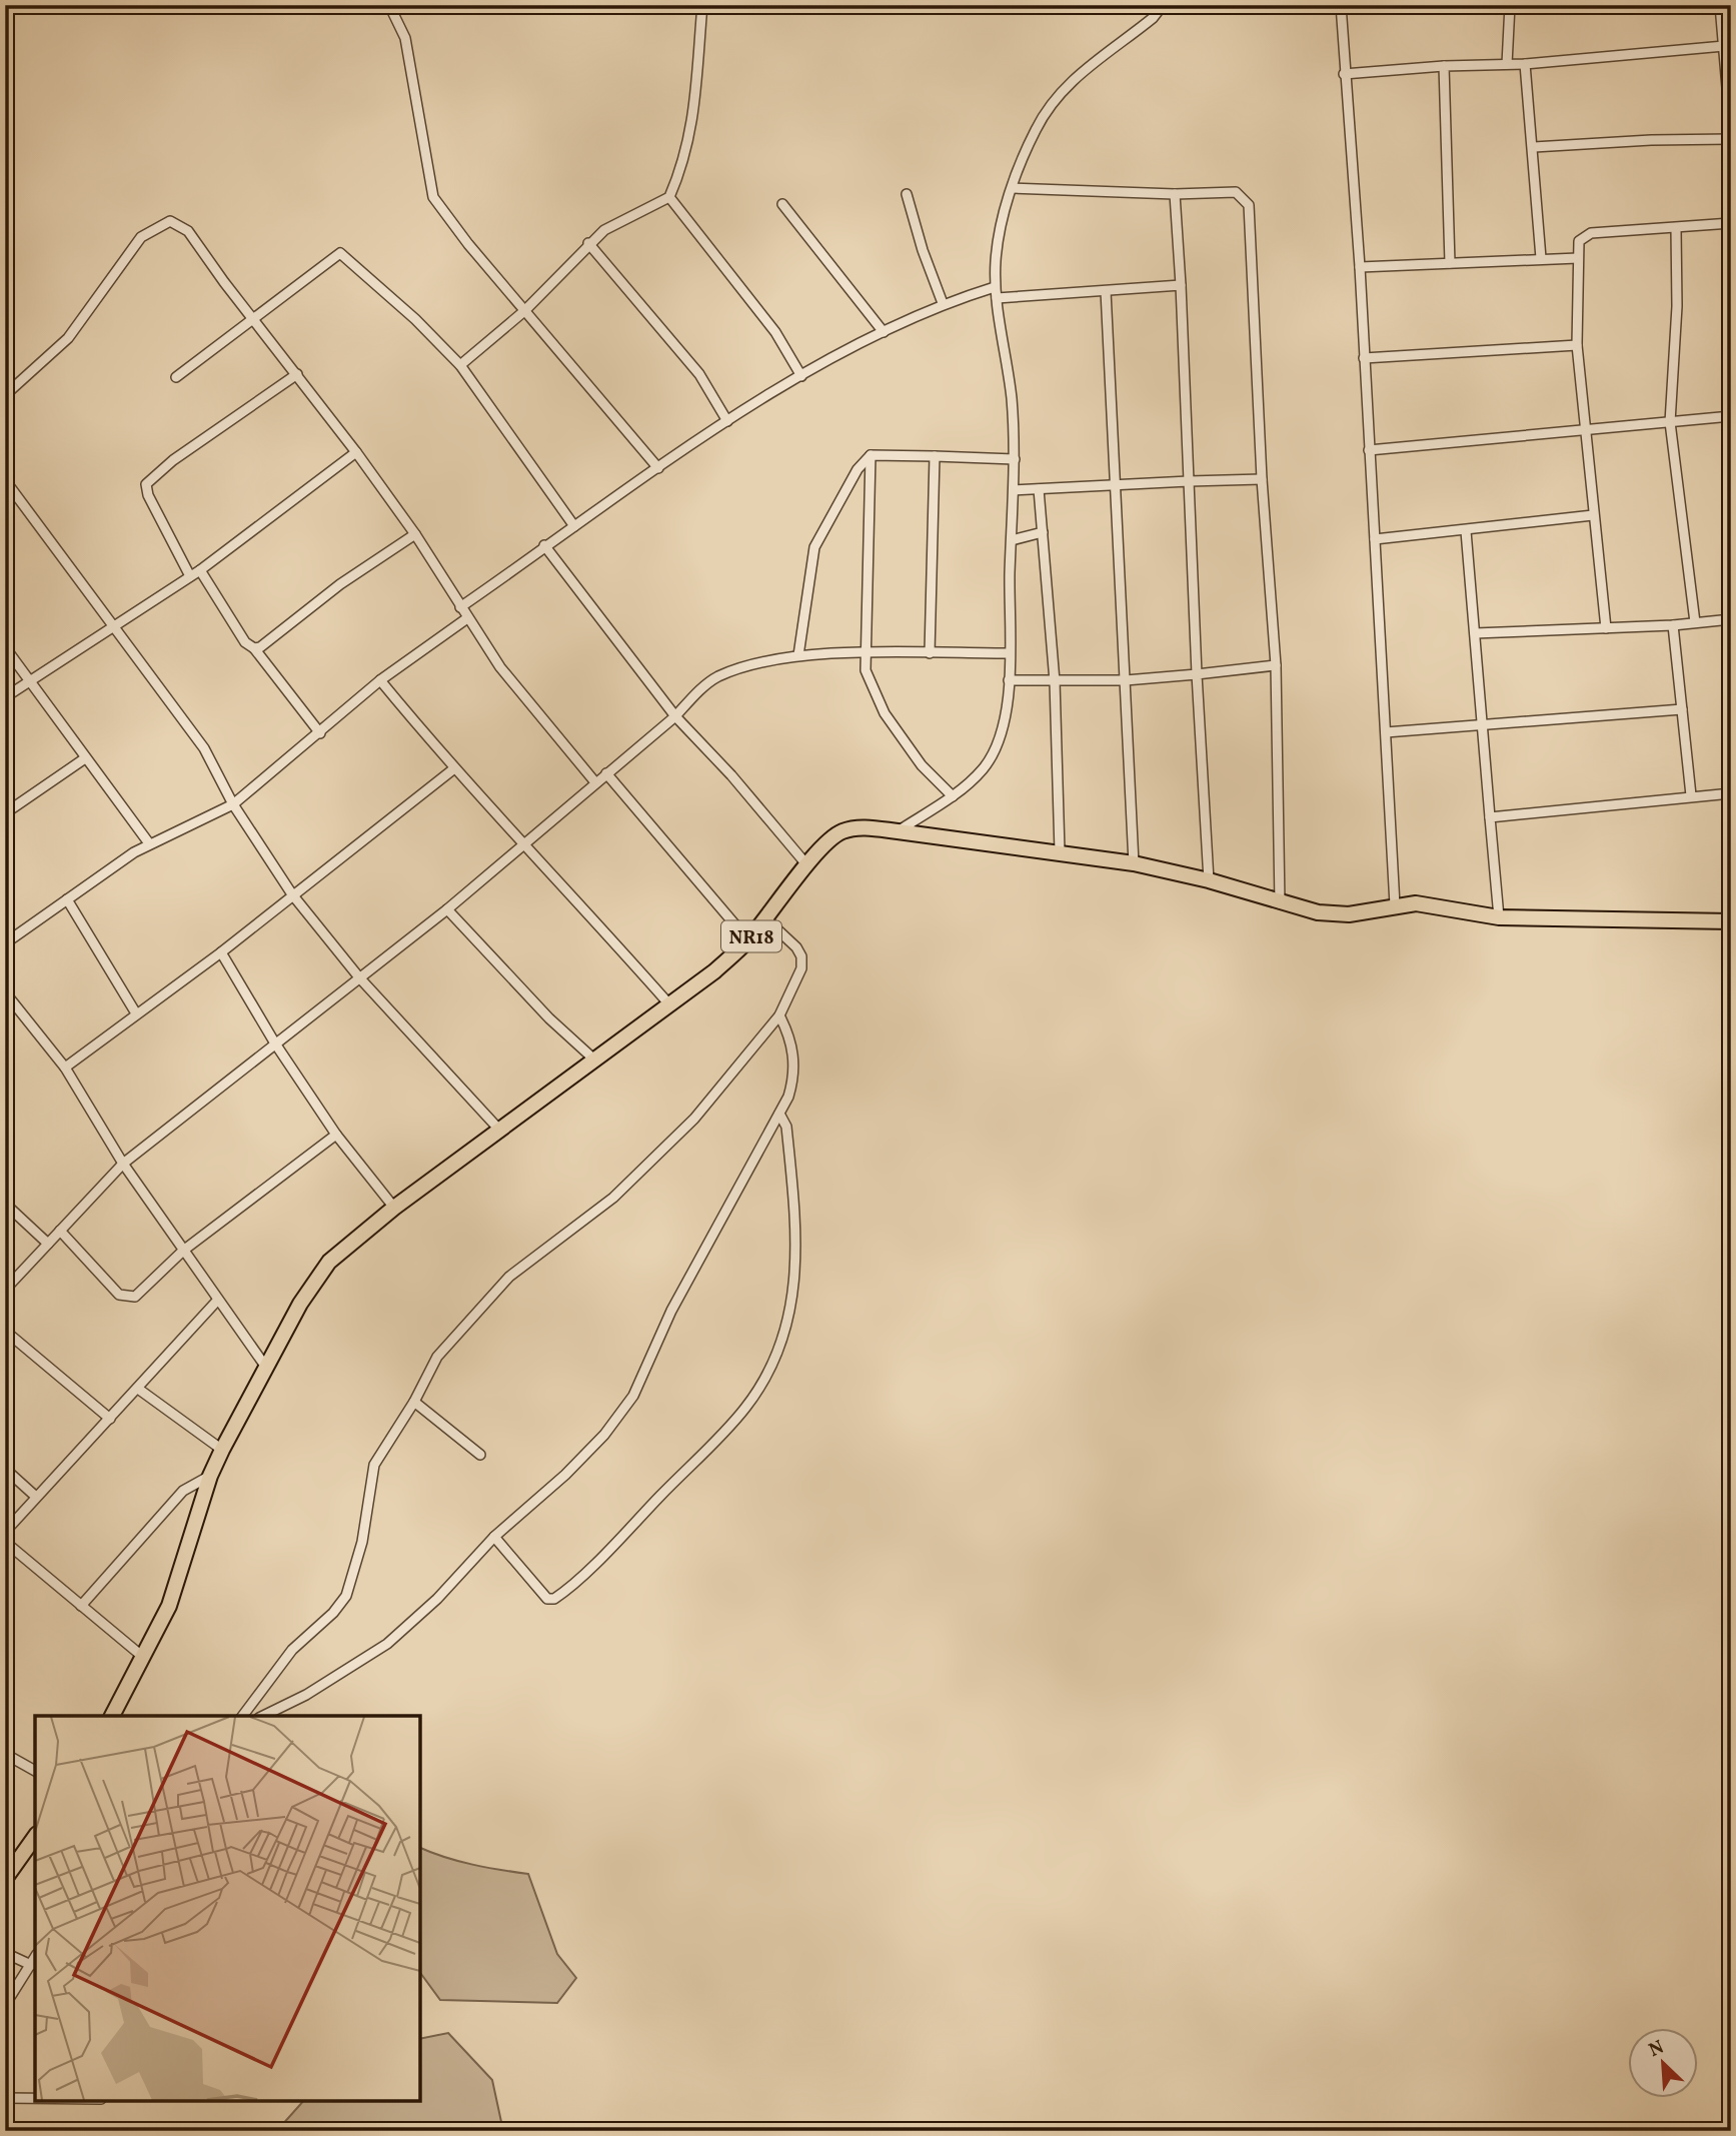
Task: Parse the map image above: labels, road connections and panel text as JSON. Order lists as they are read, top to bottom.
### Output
{
  "streets": {
    "main road": ["NR18"]
  },
  "north": "top left"
}
